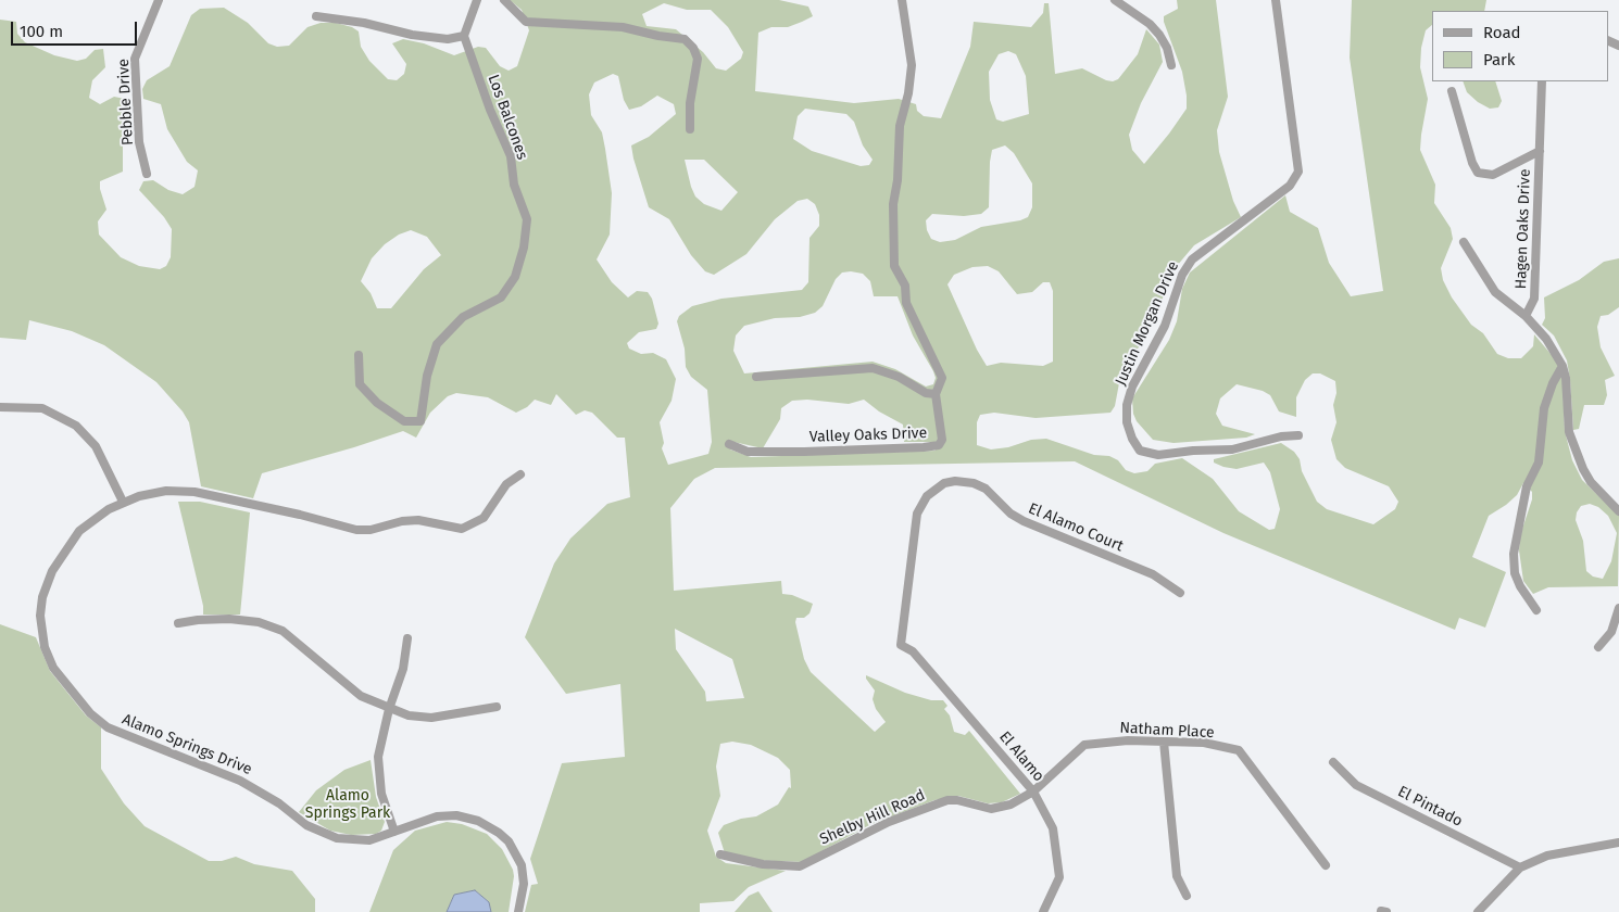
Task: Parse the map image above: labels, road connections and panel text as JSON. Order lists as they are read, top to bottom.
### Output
{
  "streets": {
    "street": [
      "Pebble Drive",
      "Los Balcones",
      "Hagen Oaks Drive",
      "Justin Morgan Drive",
      "Valley Oaks Drive",
      "El Alamo Court",
      "Natham Place",
      "Alamo Springs Drive",
      "El Alamo",
      "El Pintado",
      "Shelby Hill Road"
    ]
  },
  "crossings": [
    ["El Alamo Court", "El Alamo"],
    ["Natham Place", "El Alamo"],
    ["Natham Place", "Shelby Hill Road"],
    ["El Alamo", "Shelby Hill Road"]
  ],
  "parks": ["Alamo Springs Park"],
  "legend": ["Road", "Park"],
  "scale_bar": "100 m"
}
